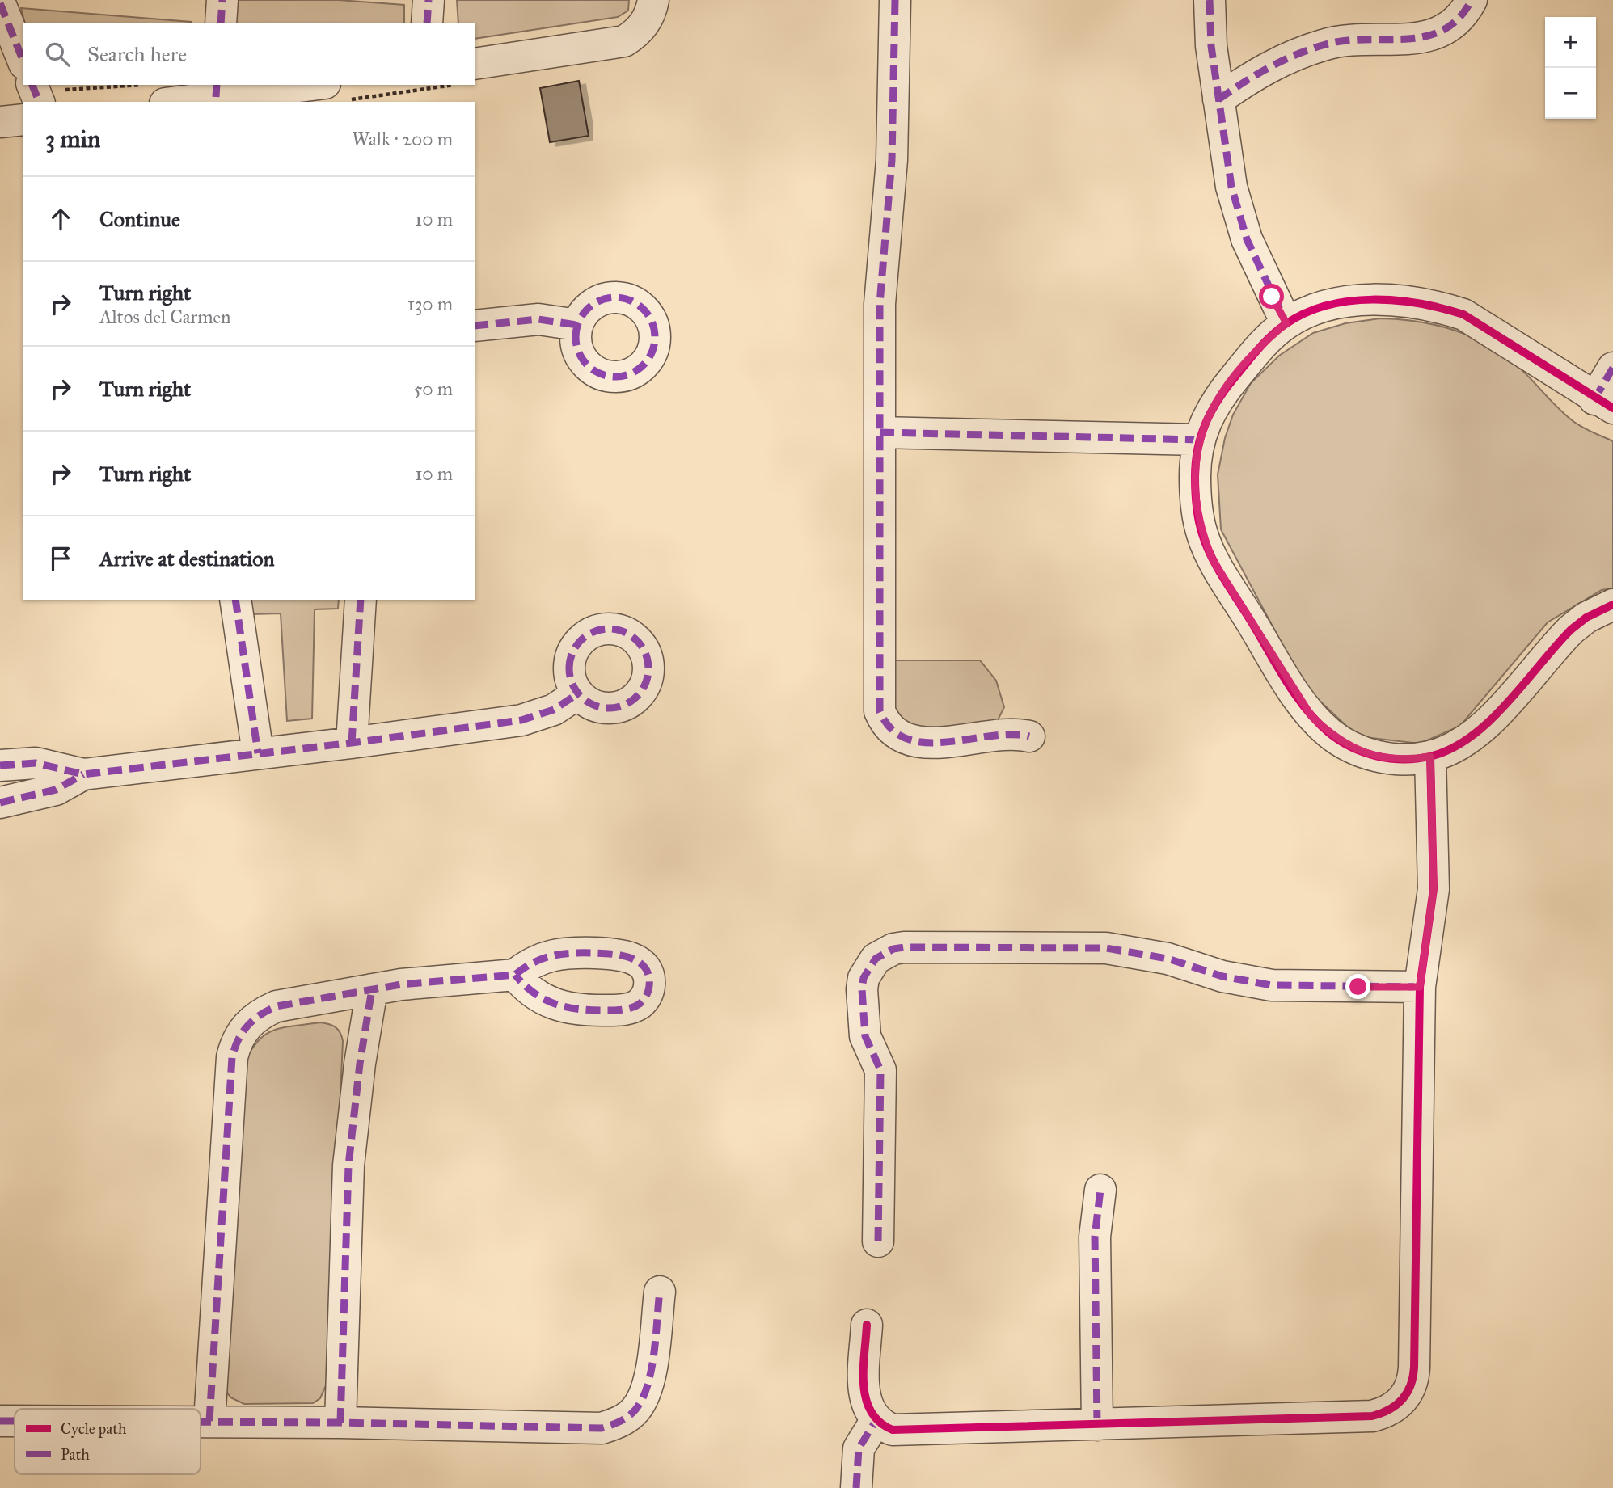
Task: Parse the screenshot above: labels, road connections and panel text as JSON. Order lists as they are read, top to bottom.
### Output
{
  "legend": ["Cycle path", "Path"],
  "page": {
    "map_buttons": ["+", "−"],
    "search": "Search here",
    "heading": ["3 min", "Walk · 200 m"],
    "list": [
      ["Continue", "10 m"],
      ["Turn right", "Altos del Carmen", "130 m"],
      ["Turn right", "50 m"],
      ["Turn right", "10 m"],
      "Arrive at destination"
    ]
  }
}
